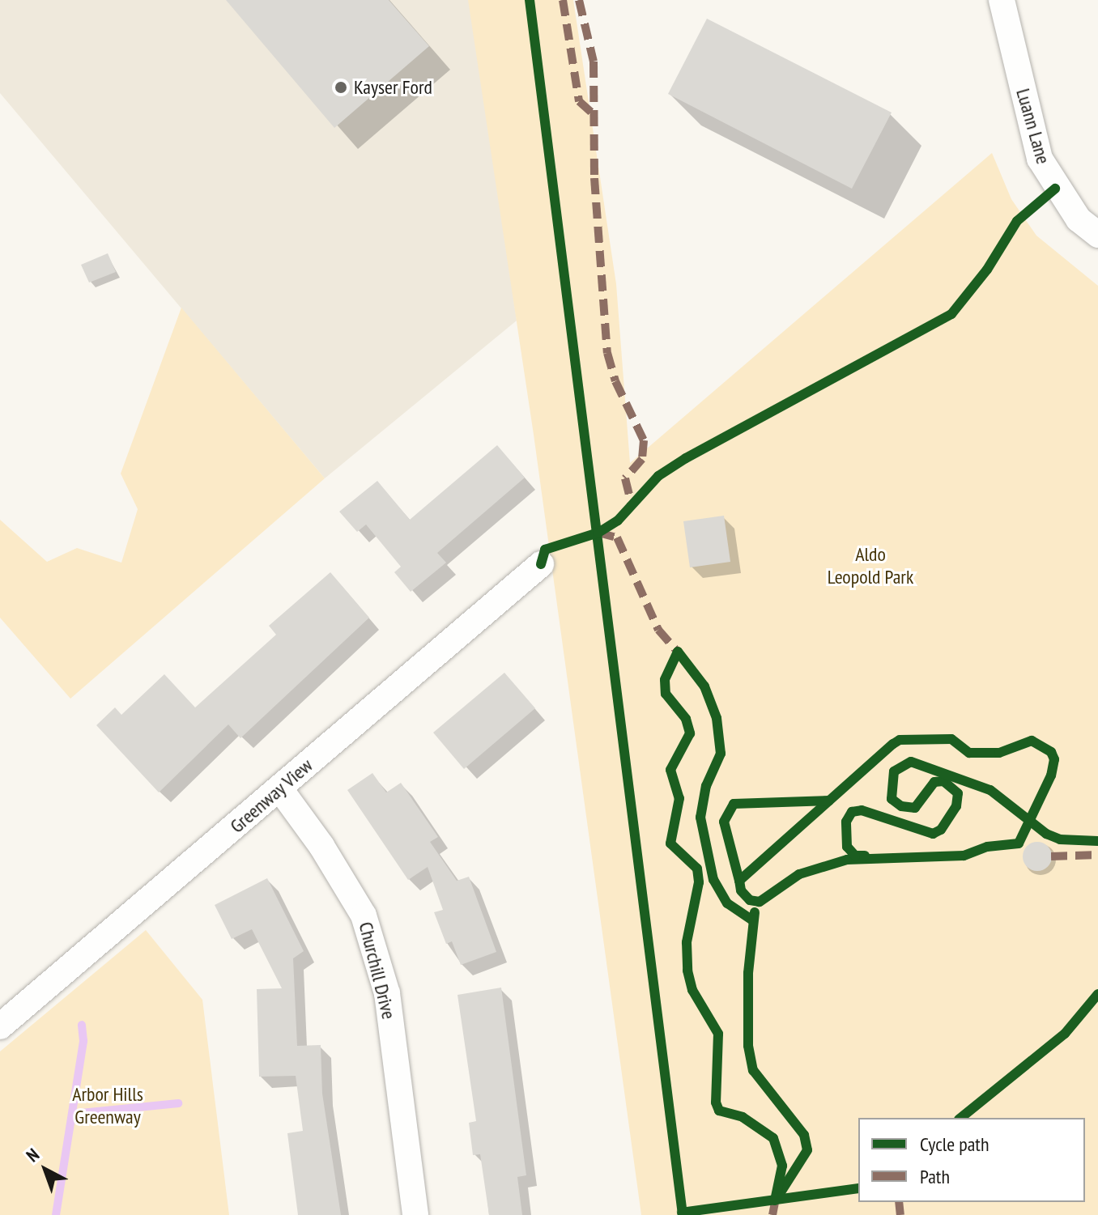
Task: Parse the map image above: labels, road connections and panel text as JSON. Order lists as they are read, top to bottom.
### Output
{
  "streets": {
    "street": ["Luann Lane", "Greenway View", "Churchill Drive"]
  },
  "crossings": [
    ["Greenway View", "Churchill Drive"]
  ],
  "parks": ["Aldo Leopold Park", "Arbor Hills Greenway"],
  "places": ["Kayser Ford"],
  "legend": ["Cycle path", "Path"],
  "north": "top left"
}
